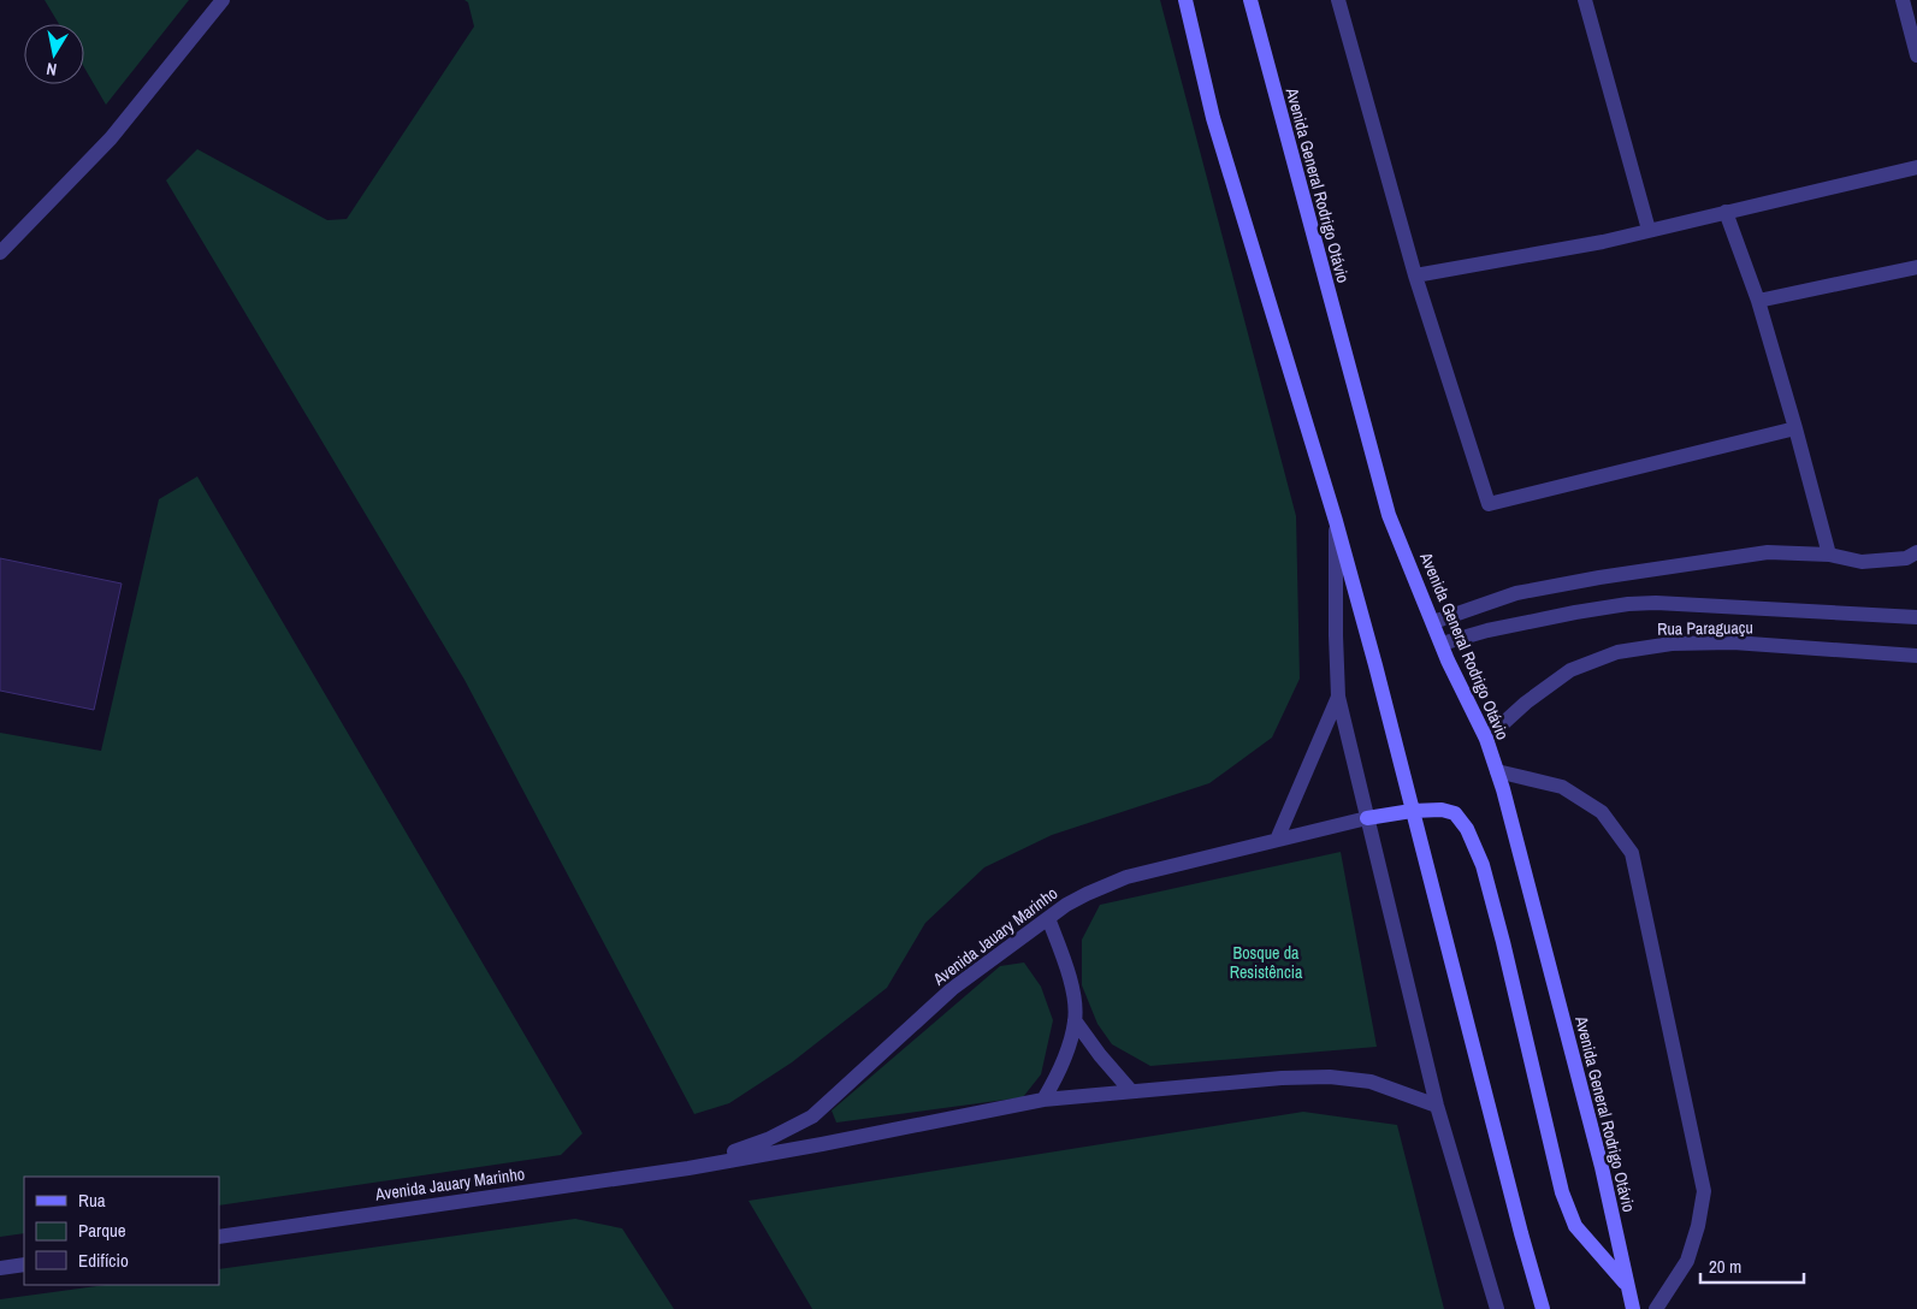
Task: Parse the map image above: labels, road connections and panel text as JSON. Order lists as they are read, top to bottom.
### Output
{
  "streets": {
    "main road": ["Avenida General Rodrigo Otávio"],
    "street": ["Rua Paraguaçu", "Avenida Jauary Marinho"]
  },
  "crossings": [
    ["Avenida General Rodrigo Otávio", "Rua Paraguaçu"]
  ],
  "parks": ["Bosque da Resistência"],
  "legend": ["Rua", "Parque", "Edifício"],
  "scale_bar": "20 m",
  "north": "bottom"
}
